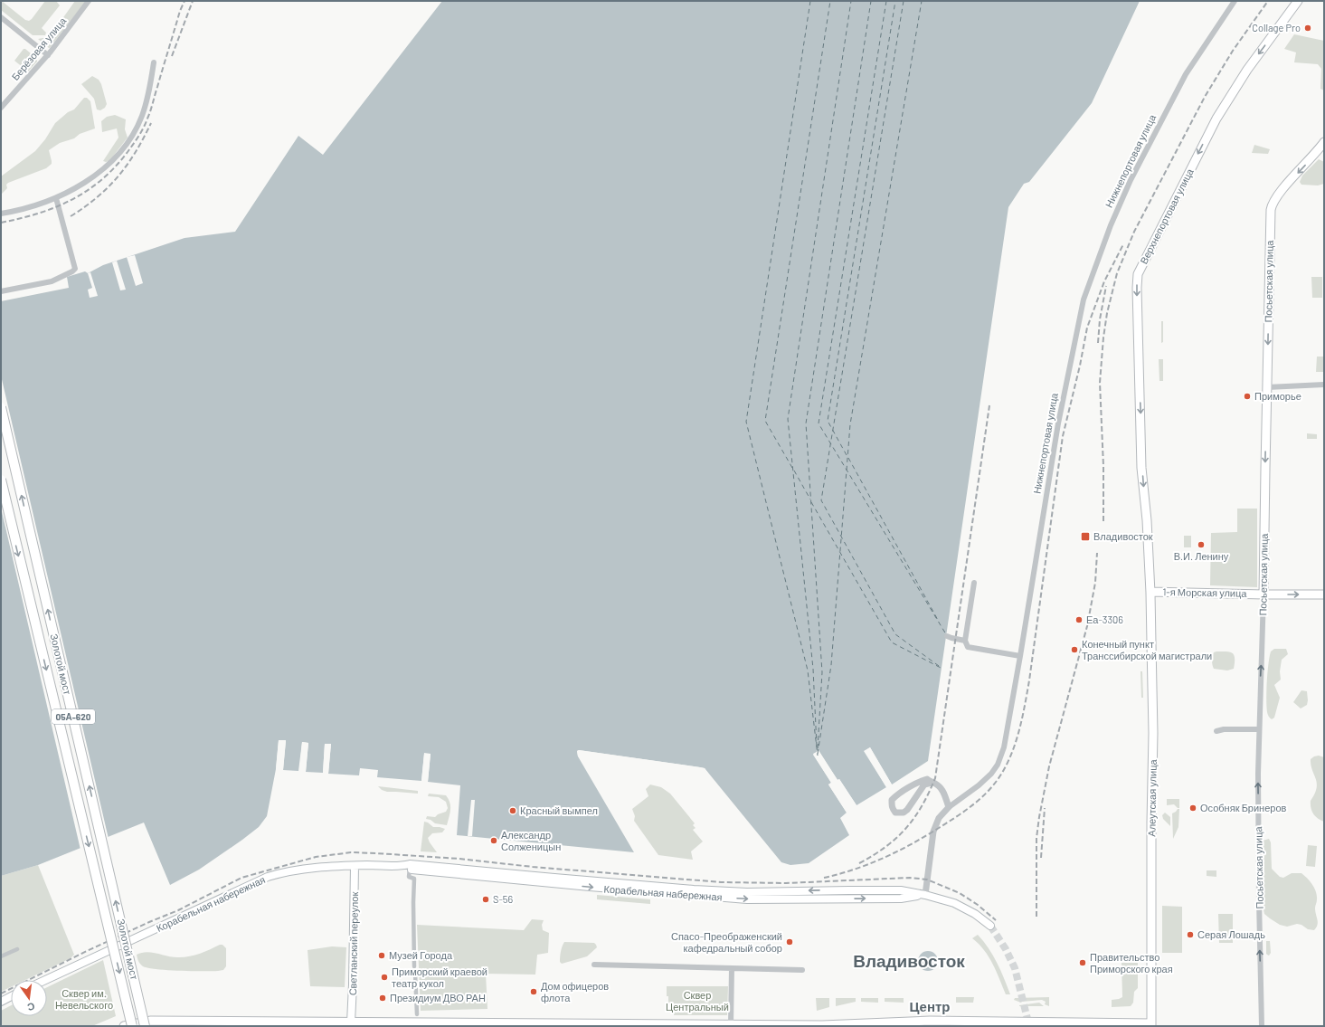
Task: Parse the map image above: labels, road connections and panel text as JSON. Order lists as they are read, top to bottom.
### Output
{
  "streets": {
    "highway": ["Золотой мост", "05А-620"],
    "main road": [
      "Верхнепортовая улица",
      "Посьетская улица",
      "1-я Морская улица",
      "Алеутская улица",
      "Корабельная набережная",
      "Светланский переулок"
    ],
    "street": ["Берёзовая улица", "Нижнепортовая улица"]
  },
  "crossings": [
    ["Нижнепортовая улица", "Корабельная набережная"],
    ["Верхнепортовая улица", "Алеутская улица"],
    ["Посьетская улица", "1-я Морская улица"],
    ["1-я Морская улица", "Алеутская улица"],
    ["Корабельная набережная", "Светланский переулок"]
  ],
  "one_way": ["Верхнепортовая улица"],
  "districts": ["Владивосток", "Центр"],
  "parks": ["Сквер им. Невельского", "Сквер Центральный"],
  "places": {
    "other": [
      "Collage Pro",
      "Приморье",
      "В.И. Ленину",
      "Еа-3306",
      "Конечный пункт Транссибирской магистрали",
      "Особняк Бринеров",
      "Красный вымпел",
      "Александр Солженицын",
      "S-56",
      "Серая Лошадь",
      "Спасо-Преображенский кафедральный собор",
      "Музей Города",
      "Правительство Приморского края",
      "Приморский краевой театр кукол",
      "Дом офицеров флота",
      "Президиум ДВО РАН"
    ],
    "transit": ["Владивосток"]
  },
  "north": "bottom"
}
